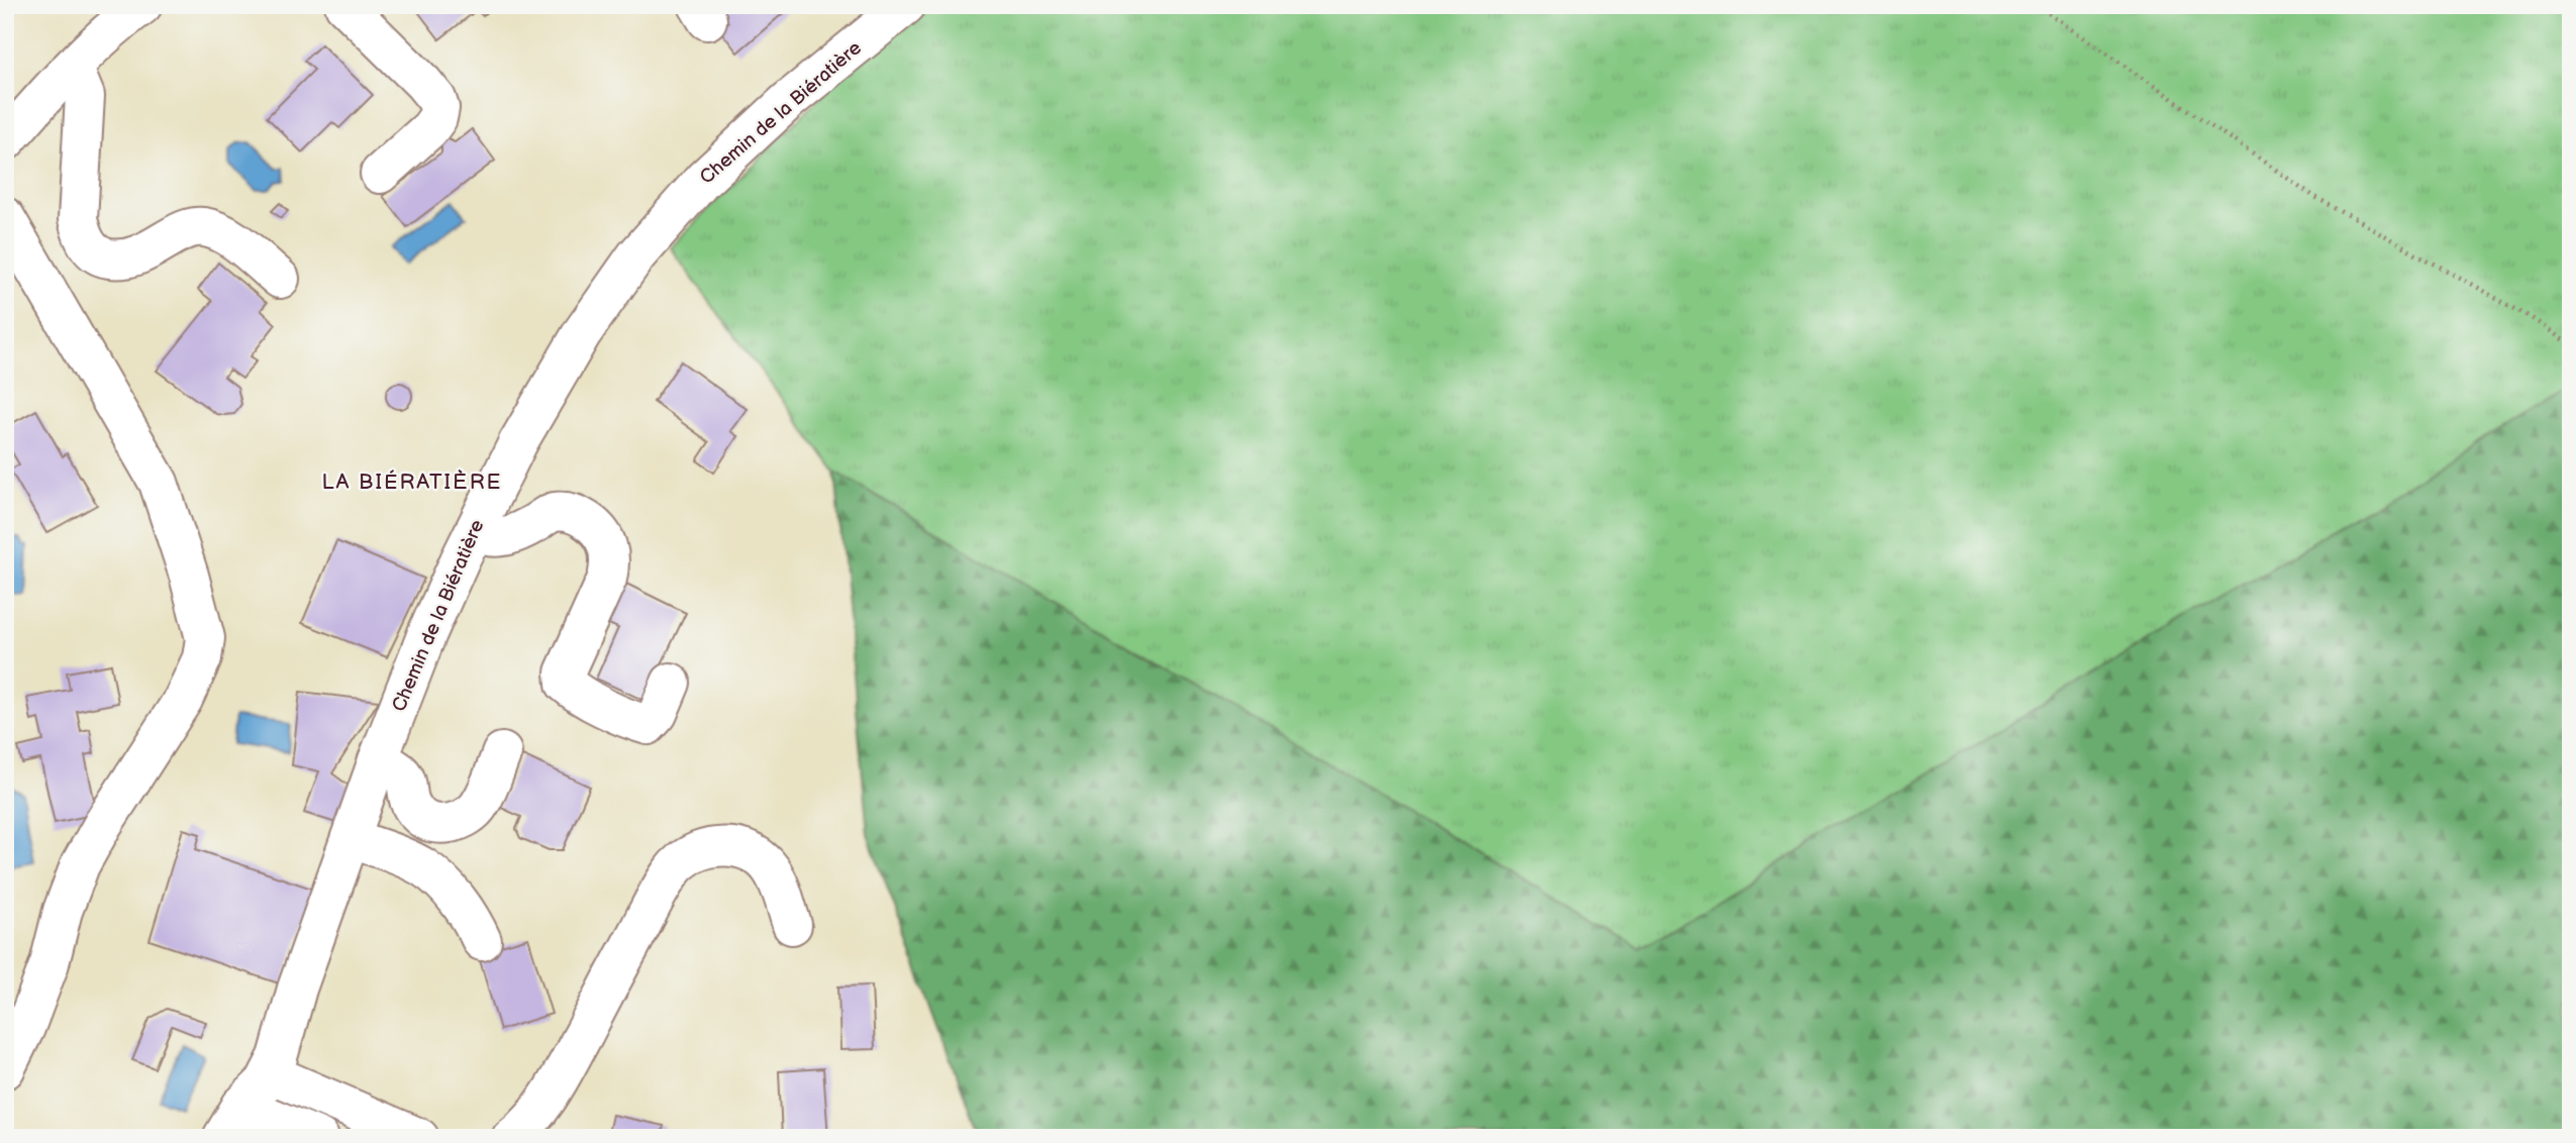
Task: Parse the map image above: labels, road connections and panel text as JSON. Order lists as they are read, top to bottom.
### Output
{
  "streets": {
    "street": ["Chemin de la Biératière"]
  },
  "districts": ["LA BIÉRATIÈRE"]
}
